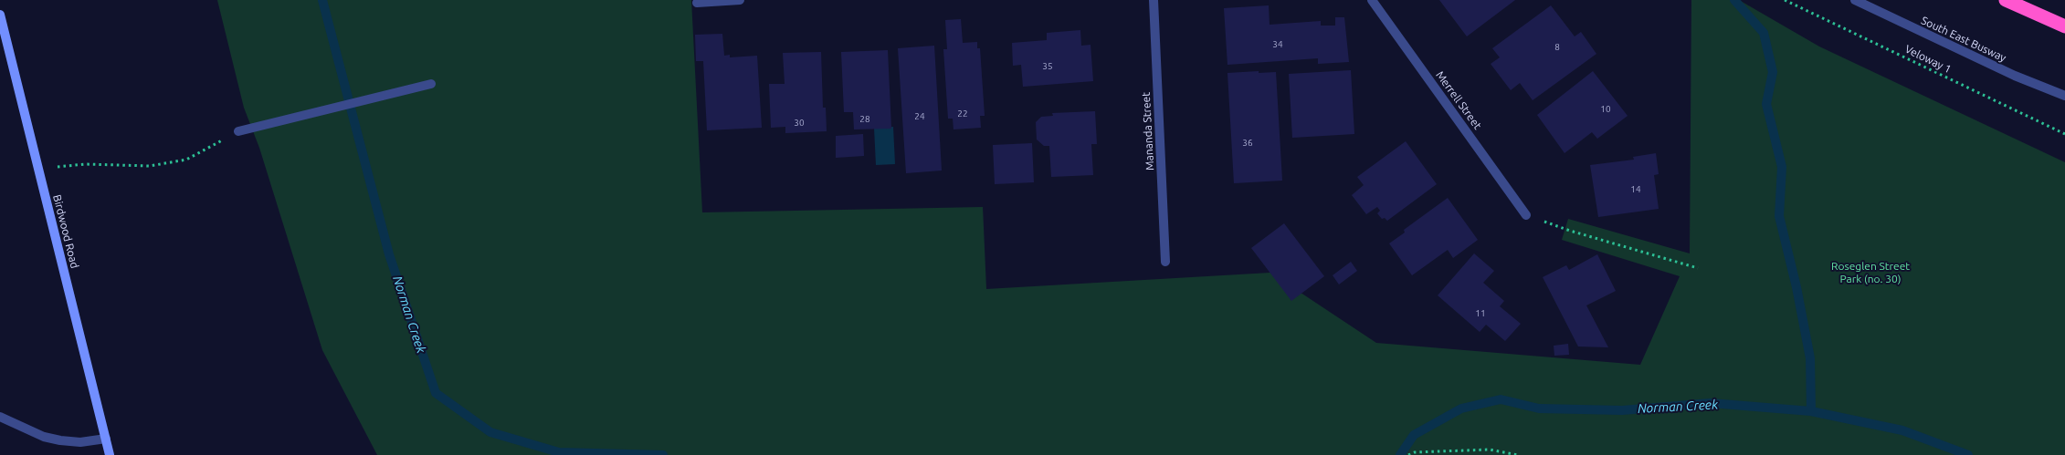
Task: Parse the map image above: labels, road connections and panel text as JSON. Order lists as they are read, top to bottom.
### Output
{
  "streets": {
    "street": [
      "South East Busway",
      "Merrell Street",
      "Mananda Street",
      "Birdwood Road"
    ],
    "path": ["Veloway 1"]
  },
  "water": ["Norman Creek"],
  "parks": ["Roseglen Street Park (no. 30)"],
  "house_numbers": [
    "34",
    "8",
    "35",
    "10",
    "22",
    "24",
    "28",
    "30",
    "36",
    "14",
    "11"
  ]
}
